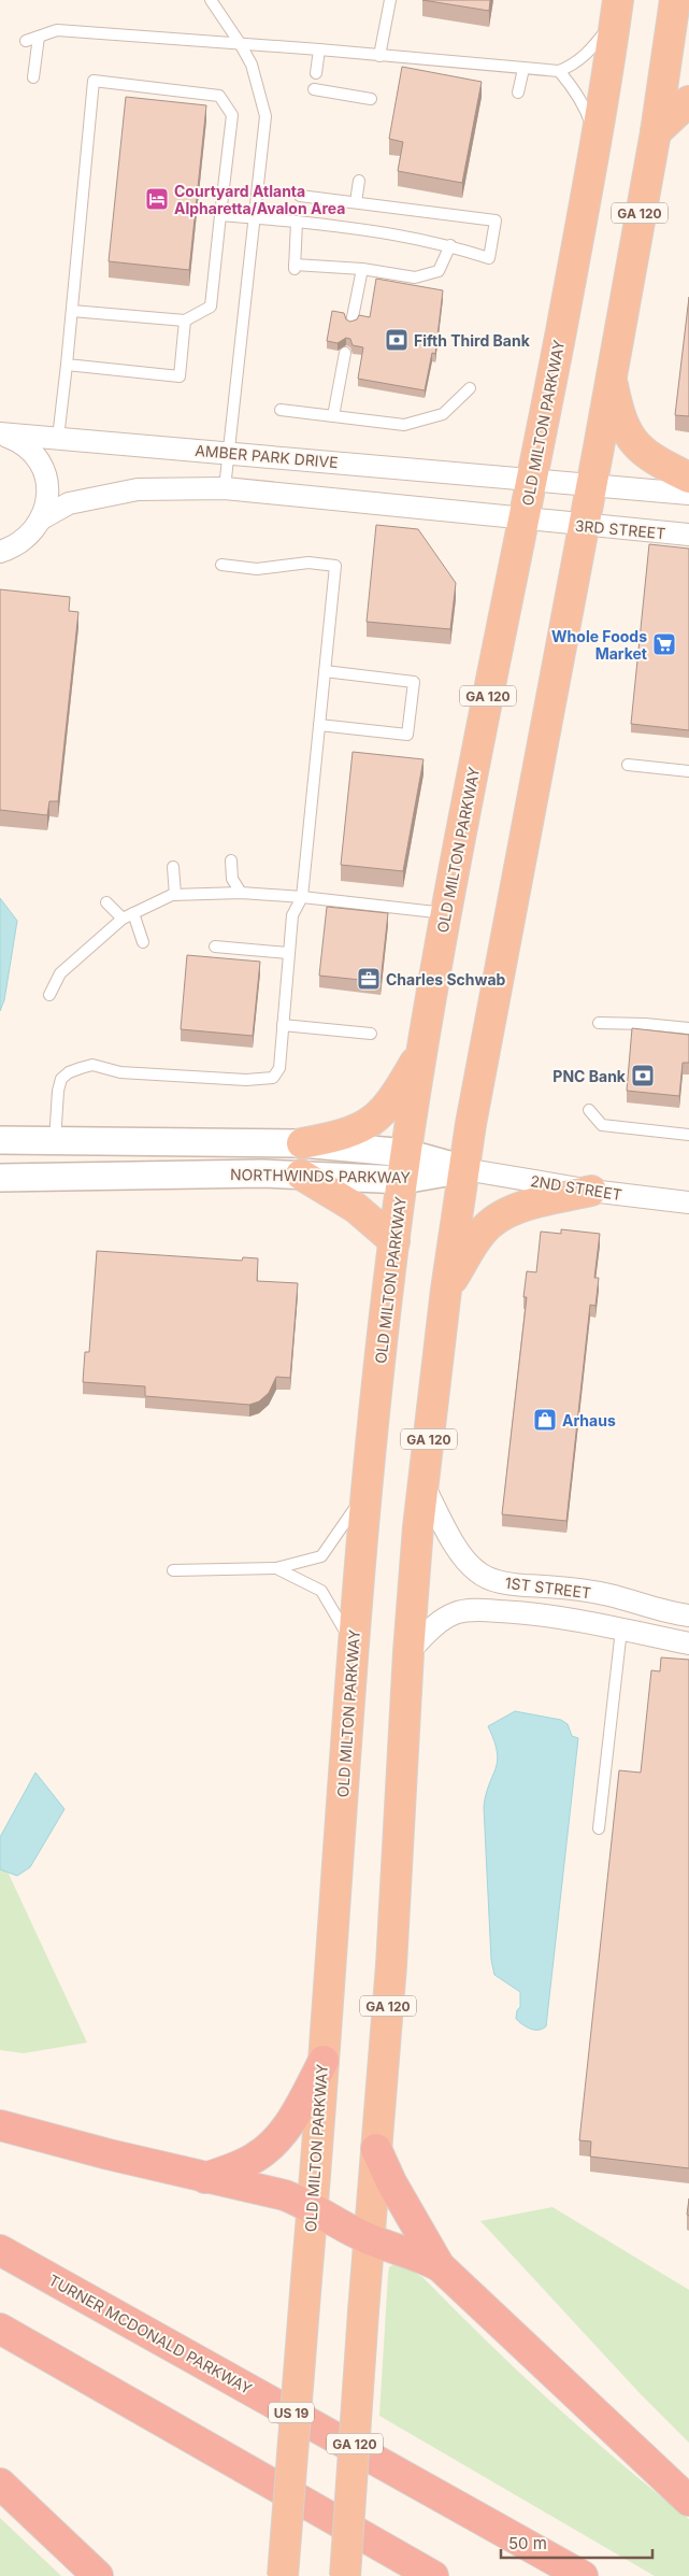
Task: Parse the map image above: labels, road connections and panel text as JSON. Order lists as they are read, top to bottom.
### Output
{
  "streets": {
    "highway": [
      "GA 120",
      "OLD MILTON PARKWAY",
      "TURNER MCDONALD PARKWAY",
      "US 19"
    ],
    "street": [
      "AMBER PARK DRIVE",
      "3RD STREET",
      "NORTHWINDS PARKWAY",
      "2ND STREET",
      "1ST STREET"
    ]
  },
  "crossings": [
    ["GA 120", "3RD STREET"],
    ["GA 120", "NORTHWINDS PARKWAY"],
    ["GA 120", "2ND STREET"],
    ["GA 120", "1ST STREET"],
    ["OLD MILTON PARKWAY", "AMBER PARK DRIVE"],
    ["OLD MILTON PARKWAY", "3RD STREET"],
    ["OLD MILTON PARKWAY", "NORTHWINDS PARKWAY"],
    ["NORTHWINDS PARKWAY", "2ND STREET"]
  ],
  "places": {
    "hotel": ["Courtyard Atlanta Alpharetta/Avalon Area"],
    "bank": ["Fifth Third Bank", "PNC Bank"],
    "supermarket": ["Whole Foods Market"],
    "office": ["Charles Schwab"],
    "shop": ["Arhaus"]
  },
  "scale_bar": "50 m"
}
